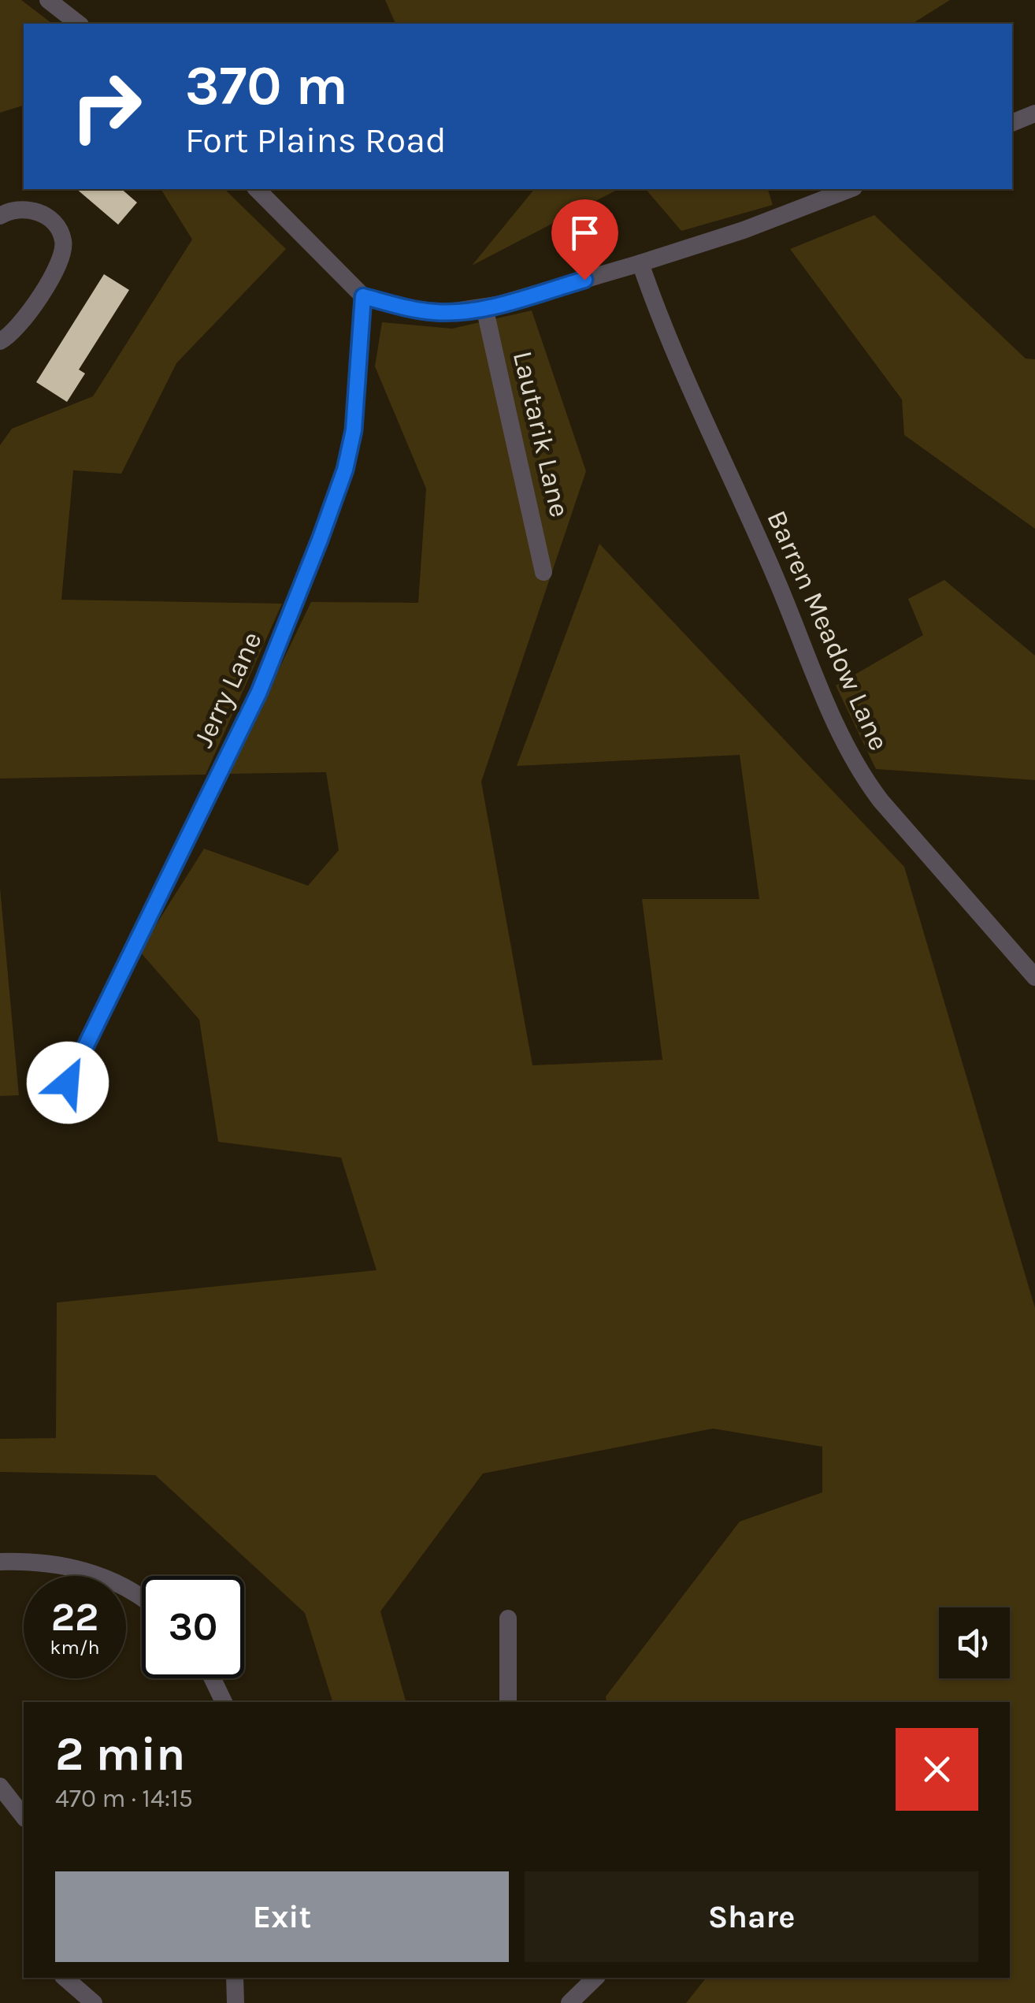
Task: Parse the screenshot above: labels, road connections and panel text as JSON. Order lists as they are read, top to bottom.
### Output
{
  "streets": {
    "street": ["Lautarik Lane", "Barren Meadow Lane", "Jerry Lane"]
  },
  "page": {
    "turn": ["370 m", "Fort Plains Road"],
    "speed": "22 km/h",
    "limit": "30",
    "heading": ["2 min", "470 m · 14:15"],
    "buttons": ["Exit", "Share"]
  }
}
